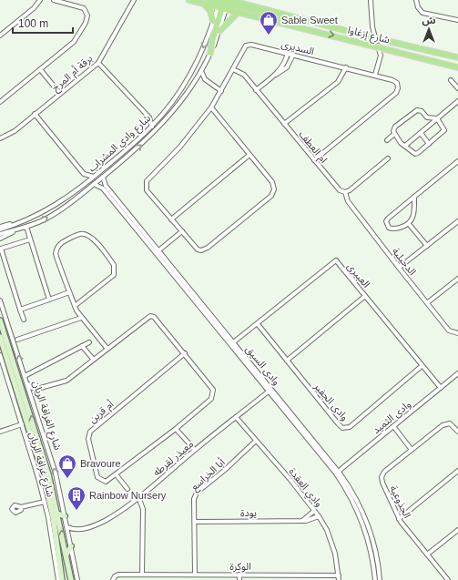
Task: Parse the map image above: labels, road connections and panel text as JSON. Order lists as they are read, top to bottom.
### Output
{
  "streets": {
    "main road": ["شارع إزغاوا", "شارع الغرافة الريان"],
    "street": [
      "السديرى",
      "برقة أم المرخ",
      "شارع وادي المشراب",
      "ام العطف",
      "الدحيلية",
      "العبيرى",
      "وادى السيق",
      "وادى الجفير",
      "أم قرين",
      "وادى الثميد",
      "معيذر لقرطه",
      "شارع غرافة الريان",
      "أبا الخراسع",
      "وادي العقدة",
      "الجذوعية",
      "يودة",
      "الوكرة"
    ]
  },
  "crossings": [
    ["شارع إزغاوا", "شارع وادي المشراب"],
    ["السديرى", "ام العطف"],
    ["شارع وادي المشراب", "وادى السيق"],
    ["ام العطف", "الدحيلية"],
    ["العبيرى", "وادى السيق"],
    ["العبيرى", "وادى الجفير"],
    ["العبيرى", "وادى الثميد"],
    ["وادى السيق", "وادى الثميد"],
    ["وادى السيق", "معيذر لقرطه"],
    ["شارع الغرافة الريان", "معيذر لقرطه"],
    ["معيذر لقرطه", "وادي العقدة"],
    ["أبا الخراسع", "وادي العقدة"],
    ["أبا الخراسع", "يودة"],
    ["أبا الخراسع", "الوكرة"],
    ["وادي العقدة", "يودة"],
    ["وادي العقدة", "الوكرة"]
  ],
  "one_way": ["شارع الغرافة الريان"],
  "places": {
    "shop": ["Sable Sweet", "Bravoure"],
    "building": ["Rainbow Nursery"]
  },
  "scale_bar": "100 m",
  "north": "top"
}
